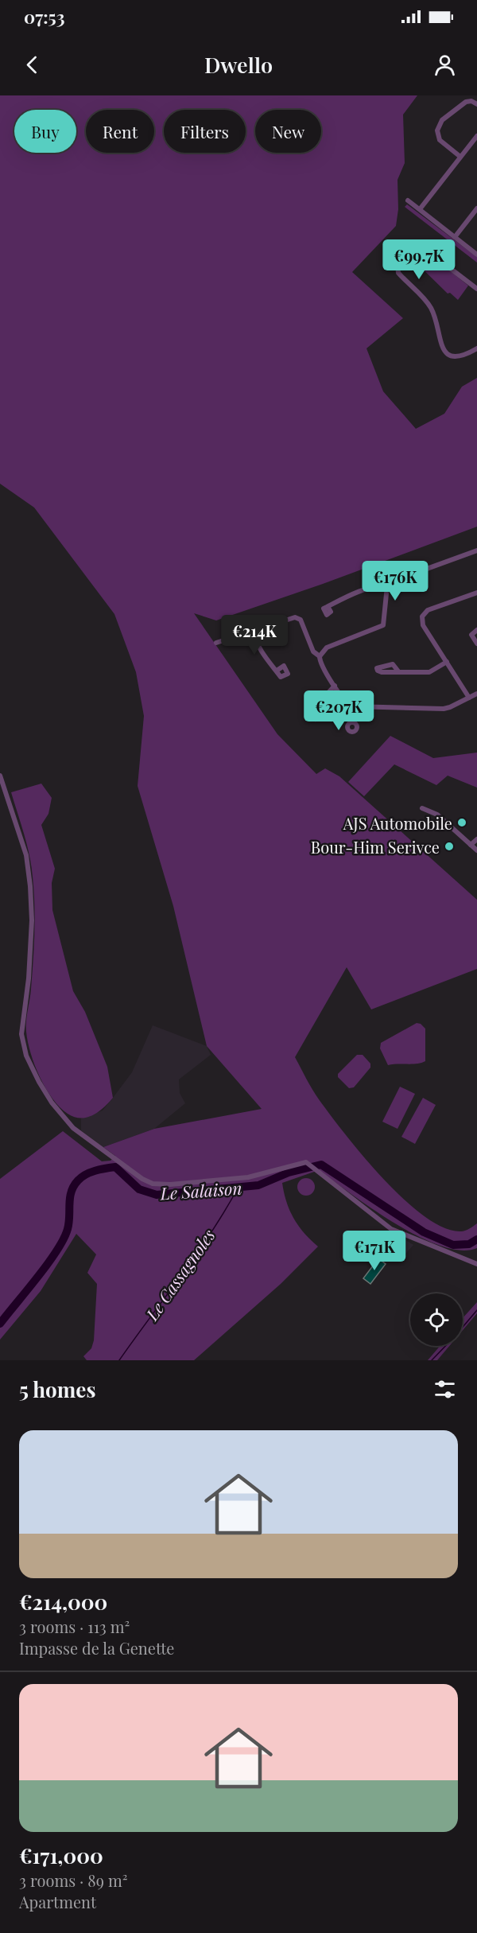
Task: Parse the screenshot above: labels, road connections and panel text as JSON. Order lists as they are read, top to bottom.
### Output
{
  "water": ["Le Salaison", "Le Cassagnoles"],
  "places": ["AJS Automobile", "Bour-Him Serivce"],
  "page": {
    "status": "07:53",
    "header": "Dwello",
    "chip": [
      "Buy",
      "Rent",
      "Filters",
      "New"
    ],
    "price": [
      "€99.7K",
      "€176K",
      "€214K",
      "€207K",
      "€171K"
    ],
    "heading": "5 homes",
    "list": [
      {
        "name": "€214,000",
        "note": "3 rooms · 113 m² · Impasse de la Genette"
      },
      {
        "name": "€171,000",
        "note": "3 rooms · 89 m² · Apartment"
      }
    ]
  }
}
